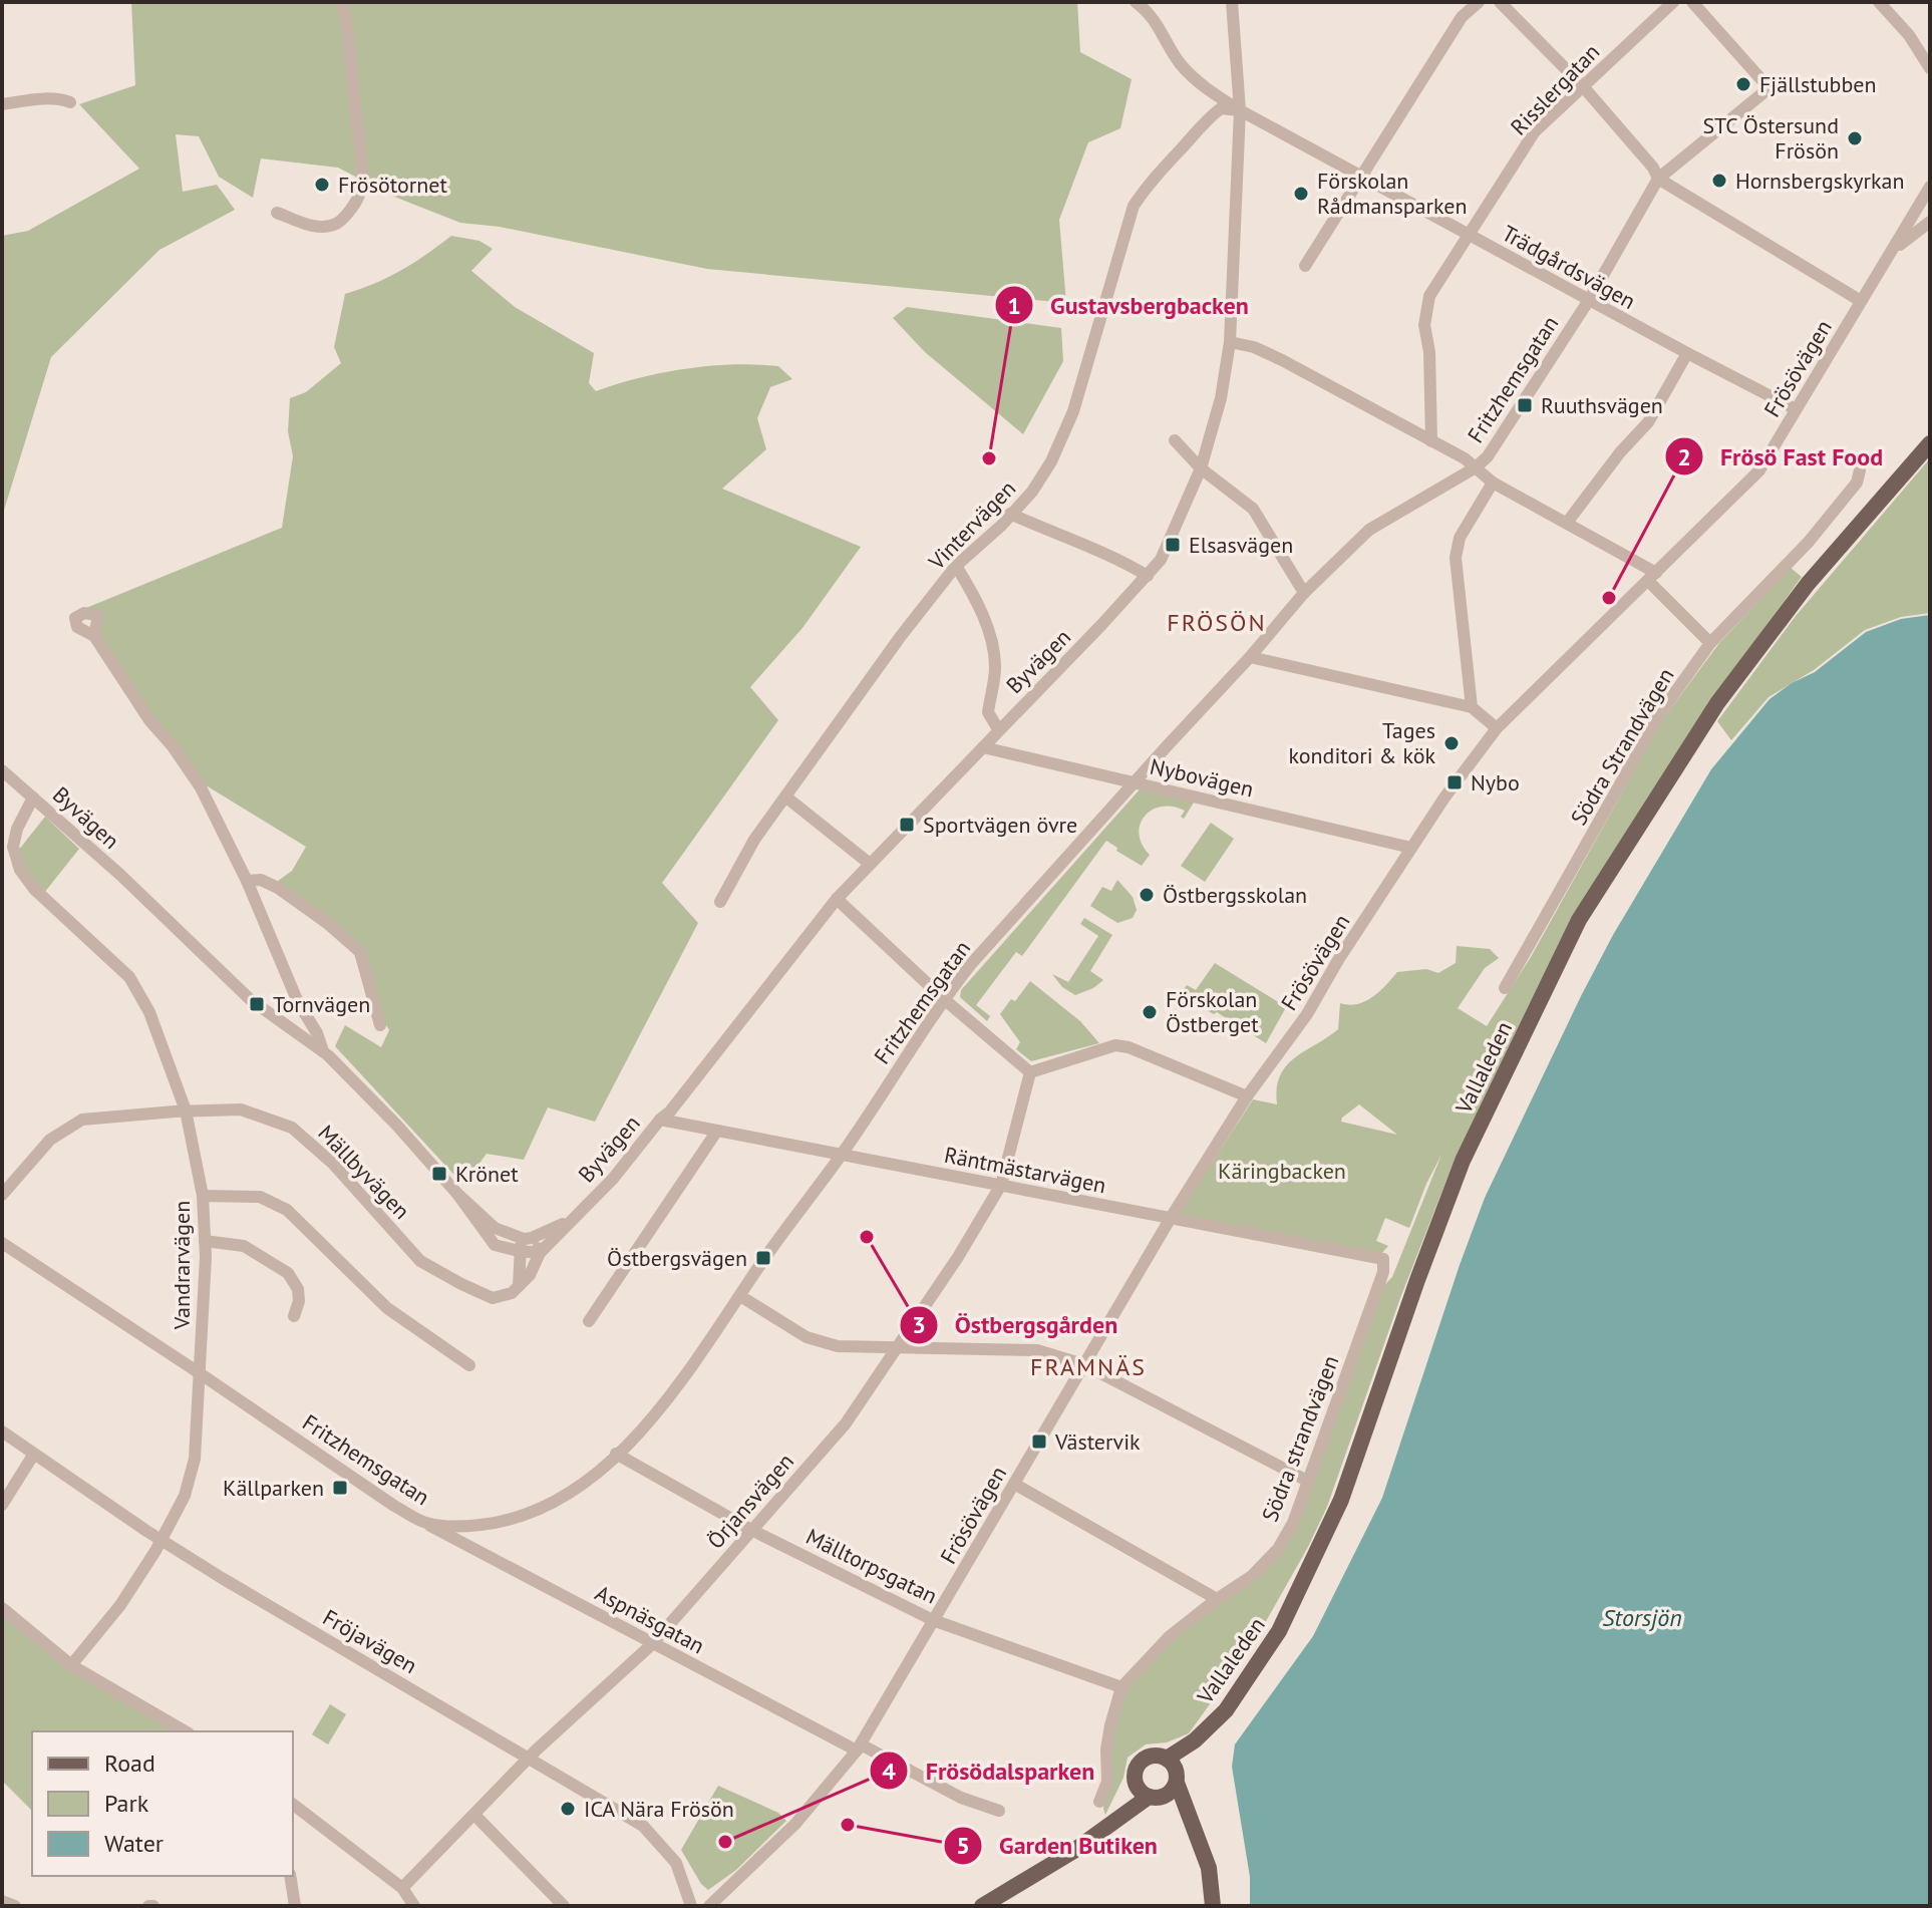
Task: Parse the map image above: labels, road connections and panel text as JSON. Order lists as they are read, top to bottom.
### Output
{
  "streets": {
    "main road": ["Vallaleden"],
    "street": [
      "Risslergatan",
      "Trädgårdsvägen",
      "Frösövägen",
      "Fritzhemsgatan",
      "Vintervägen",
      "Byvägen",
      "Södra Strandvägen",
      "Nybovägen",
      "Räntmästarvägen",
      "Mällbyvägen",
      "Vandrarvägen",
      "Södra strandvägen",
      "Örjansvägen",
      "Mälltorpsgatan",
      "Aspnäsgatan",
      "Fröjavägen"
    ]
  },
  "crossings": [
    ["Risslergatan", "Trädgårdsvägen"],
    ["Trädgårdsvägen", "Frösövägen"],
    ["Trädgårdsvägen", "Fritzhemsgatan"],
    ["Trädgårdsvägen", "Vintervägen"],
    ["Trädgårdsvägen", "Byvägen"],
    ["Frösövägen", "Nybovägen"],
    ["Frösövägen", "Räntmästarvägen"],
    ["Frösövägen", "Mälltorpsgatan"],
    ["Frösövägen", "Aspnäsgatan"],
    ["Fritzhemsgatan", "Nybovägen"],
    ["Fritzhemsgatan", "Räntmästarvägen"],
    ["Fritzhemsgatan", "Vandrarvägen"],
    ["Fritzhemsgatan", "Mälltorpsgatan"],
    ["Fritzhemsgatan", "Aspnäsgatan"],
    ["Vintervägen", "Byvägen"],
    ["Byvägen", "Nybovägen"],
    ["Byvägen", "Räntmästarvägen"],
    ["Byvägen", "Vandrarvägen"],
    ["Räntmästarvägen", "Södra strandvägen"],
    ["Räntmästarvägen", "Örjansvägen"],
    ["Mällbyvägen", "Vandrarvägen"],
    ["Vandrarvägen", "Fröjavägen"],
    ["Södra strandvägen", "Mälltorpsgatan"],
    ["Örjansvägen", "Mälltorpsgatan"],
    ["Örjansvägen", "Aspnäsgatan"],
    ["Örjansvägen", "Fröjavägen"]
  ],
  "districts": ["FRÖSÖN", "FRAMNÄS"],
  "water": ["Storsjön"],
  "parks": ["Käringbacken"],
  "places": {
    "other": [
      "Fjällstubben",
      "STC Östersund Frösön",
      "Hornsbergskyrkan",
      "Frösötornet",
      "Förskolan Rådmansparken",
      "Gustavsbergbacken",
      "Frösö Fast Food",
      "Tages konditori & kök",
      "Östbergsskolan",
      "Förskolan Östberget",
      "Östbergsgården",
      "ICA Nära Frösön",
      "Garden Butiken",
      "Frösödalsparken"
    ],
    "transit": [
      "Ruuthsvägen",
      "Elsasvägen",
      "Nybo",
      "Sportvägen övre",
      "Tornvägen",
      "Krönet",
      "Östbergsvägen",
      "Västervik",
      "Källparken"
    ]
  },
  "legend": ["Road", "Park", "Water"]
}
